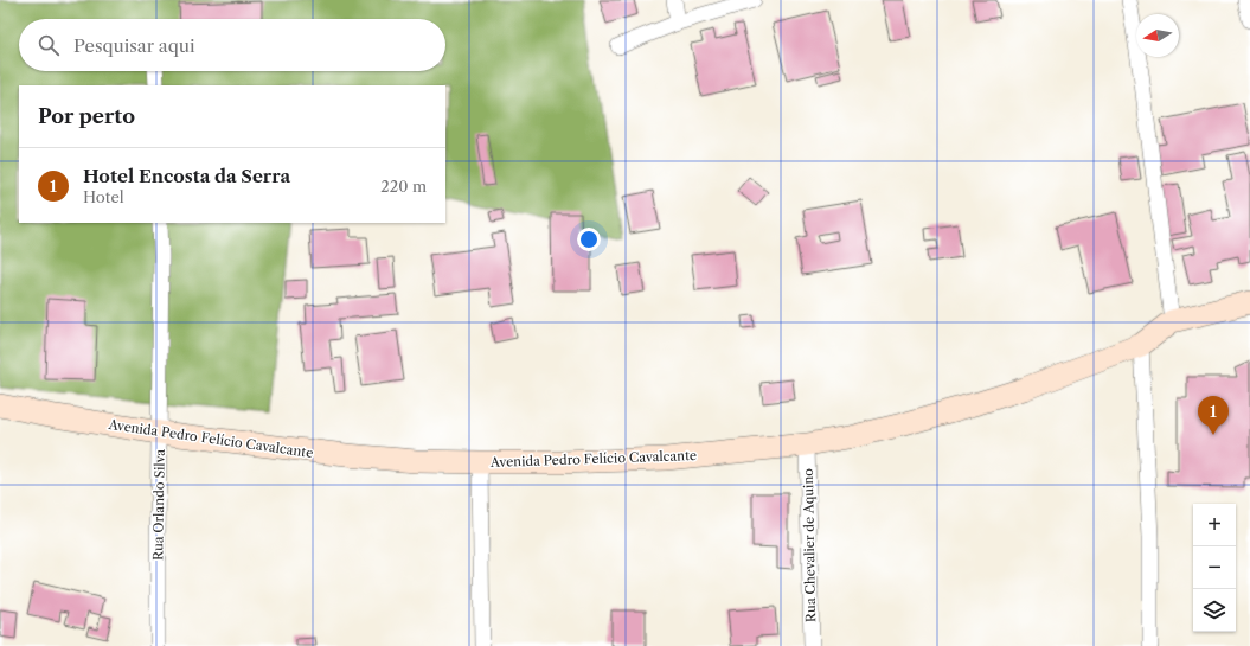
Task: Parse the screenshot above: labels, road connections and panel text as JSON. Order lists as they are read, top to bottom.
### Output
{
  "streets": {
    "street": ["Avenida Pedro Felício Cavalcante", "Rua Orlando Silva", "Rua Chevalier de Aquino"]
  },
  "crossings": [
    ["Avenida Pedro Felício Cavalcante", "Rua Orlando Silva"],
    ["Avenida Pedro Felício Cavalcante", "Rua Chevalier de Aquino"]
  ],
  "north": "left",
  "page": {
    "search": "Pesquisar aqui",
    "heading": "Por perto",
    "list": [
      {
        "mark": "1",
        "name": "Hotel Encosta da Serra",
        "note": "Hotel",
        "value": "220 m"
      }
    ],
    "pins": "1",
    "map_buttons": ["+", "−"]
  }
}
